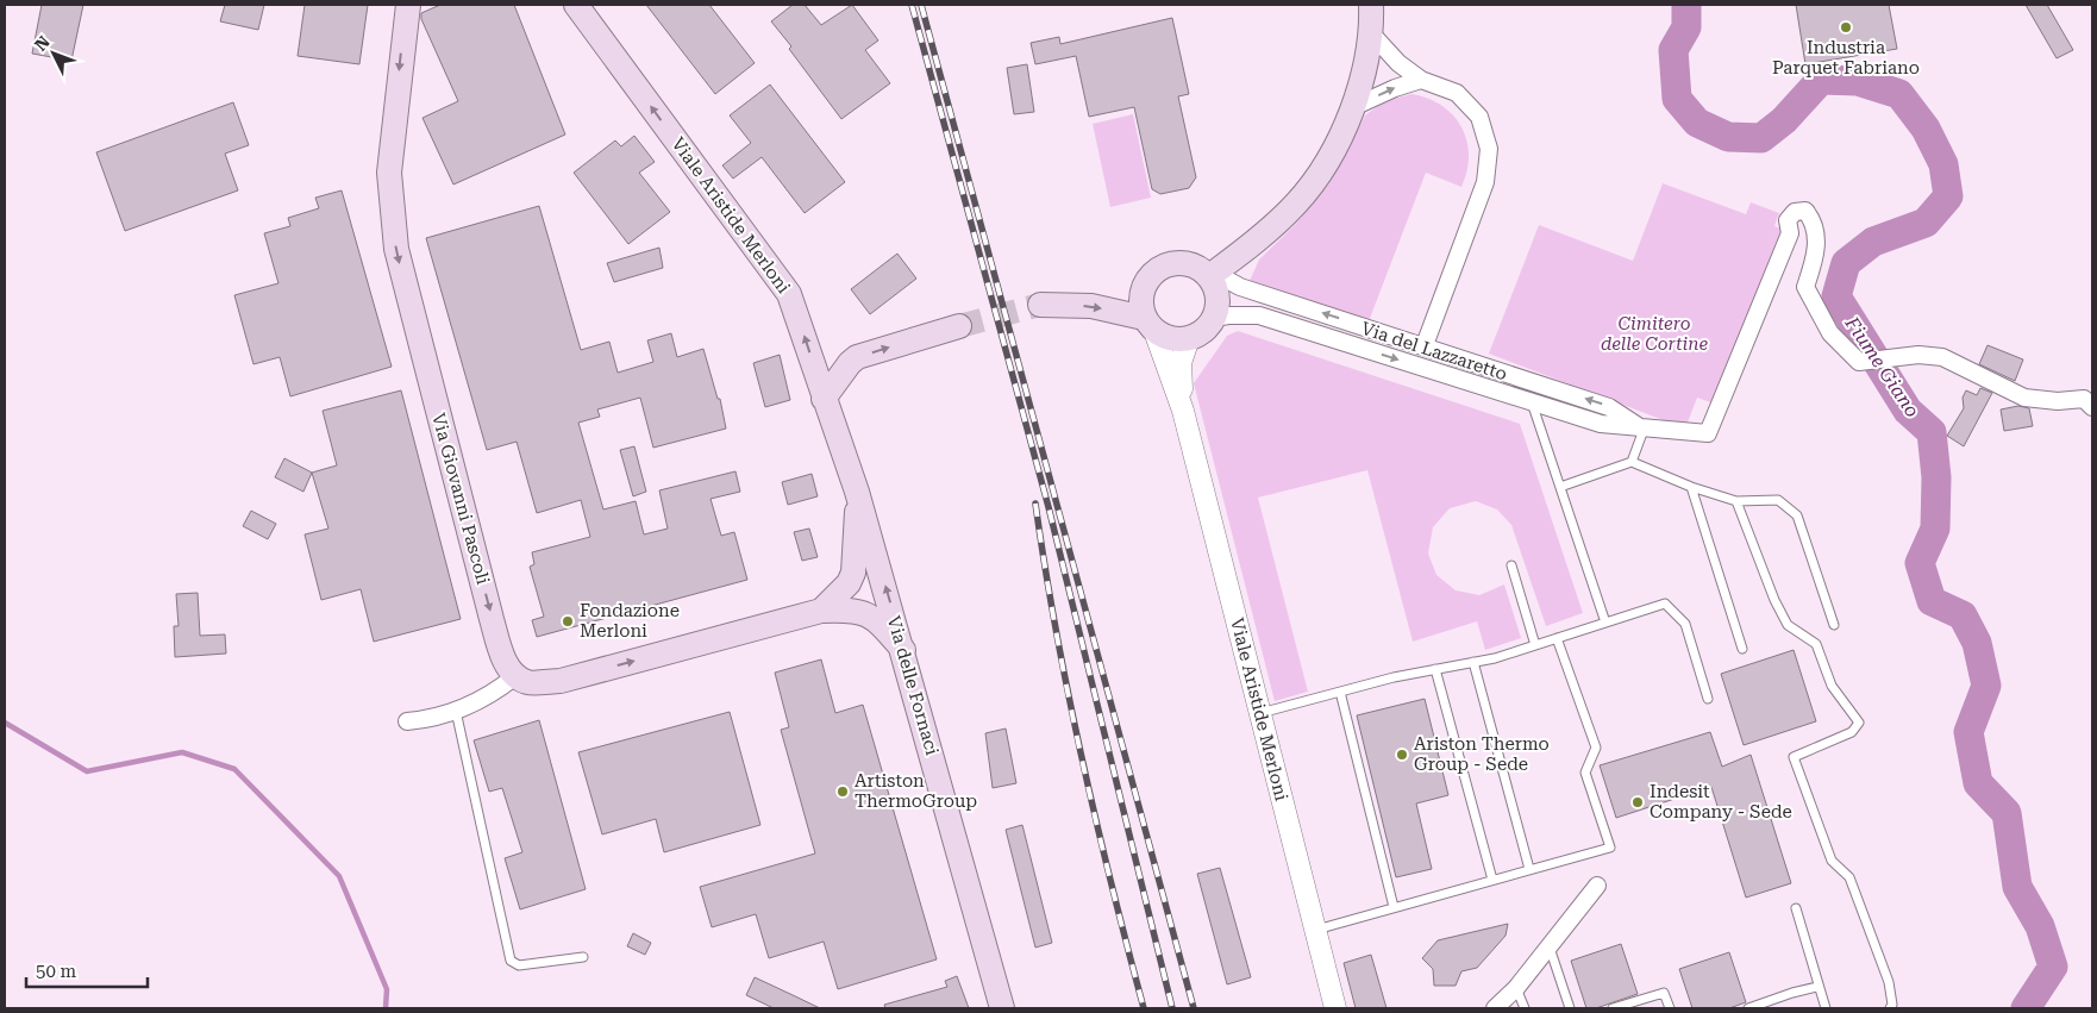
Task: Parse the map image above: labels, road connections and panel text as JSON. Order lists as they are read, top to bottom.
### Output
{
  "streets": {
    "main road": ["Viale Aristide Merloni", "Via Giovanni Pascoli", "Via delle Fornaci"],
    "street": ["Via del Lazzaretto"]
  },
  "crossings": [
    ["Viale Aristide Merloni", "Via del Lazzaretto"],
    ["Viale Aristide Merloni", "Via delle Fornaci"]
  ],
  "one_way": ["Via Giovanni Pascoli"],
  "water": ["Fiume Giano"],
  "parks": ["Cimitero delle Cortine"],
  "places": [
    "Industria Parquet Fabriano",
    "Fondazione Merloni",
    "Ariston Thermo Group - Sede",
    "Artiston ThermoGroup",
    "Indesit Company - Sede"
  ],
  "scale_bar": "50 m",
  "north": "top left"
}
